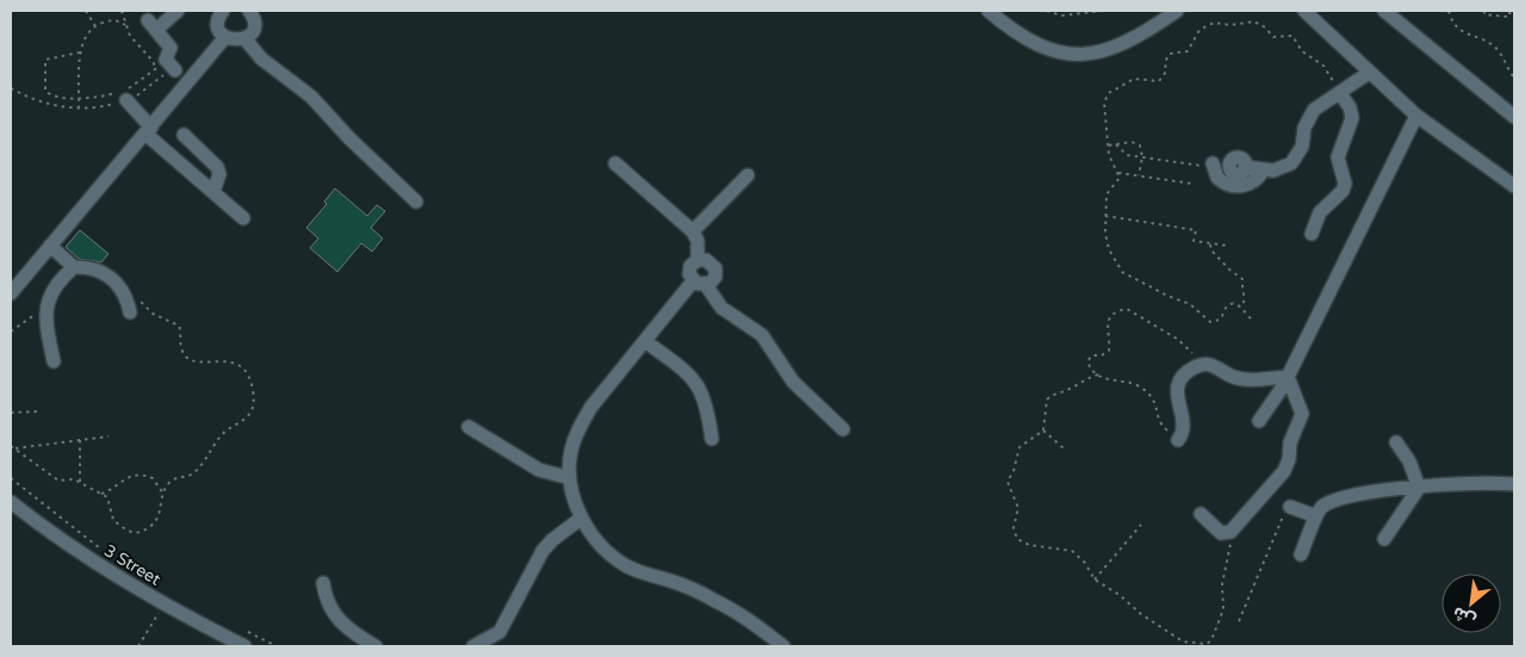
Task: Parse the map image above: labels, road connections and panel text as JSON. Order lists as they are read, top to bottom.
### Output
{
  "streets": {
    "street": ["3 Street"]
  },
  "north": "bottom left"
}
